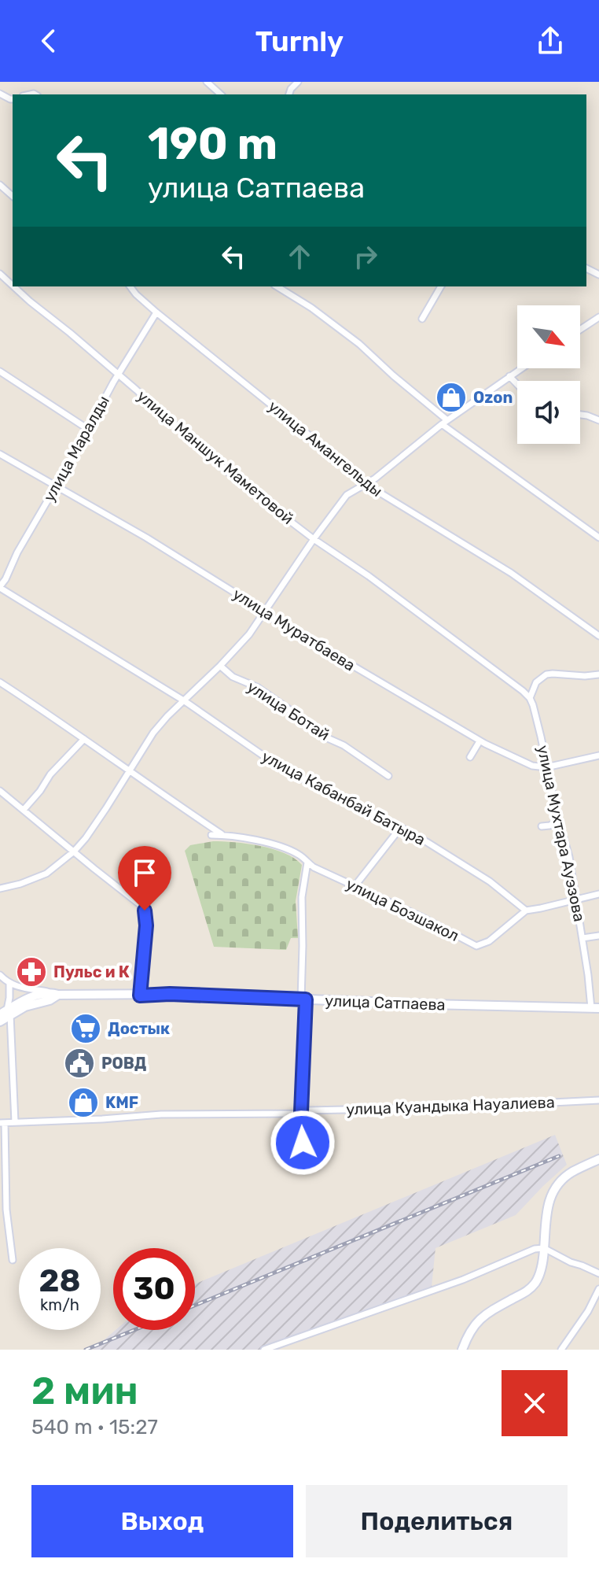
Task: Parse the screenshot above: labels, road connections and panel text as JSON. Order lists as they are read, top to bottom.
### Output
{
  "streets": {
    "street": [
      "улица Маралды",
      "улица Амангельды",
      "улица Маншук Маметовой",
      "улица Муратбаева",
      "улица Ботай",
      "улица Кабанбай Батыра",
      "улица Мухтара Ауэзова",
      "улица Бозшакол",
      "улица Сатпаева",
      "улица Куандыка Науалиева"
    ]
  },
  "crossings": [
    ["улица Маралды", "улица Амангельды"],
    ["улица Маралды", "улица Маншук Маметовой"],
    ["улица Маралды", "улица Муратбаева"],
    ["улица Маралды", "улица Кабанбай Батыра"],
    ["улица Маншук Маметовой", "улица Мухтара Ауэзова"],
    ["улица Муратбаева", "улица Мухтара Ауэзова"],
    ["улица Кабанбай Батыра", "улица Бозшакол"],
    ["улица Мухтара Ауэзова", "улица Сатпаева"]
  ],
  "places": {
    "shop": ["Ozon", "KMF"],
    "pharmacy": ["Пульс и К"],
    "supermarket": ["Достык"],
    "public building": ["РОВД"]
  },
  "north": "bottom right",
  "page": {
    "header": "Turnly",
    "turn": ["190 m", "улица Сатпаева"],
    "speed": "28 km/h",
    "limit": "30",
    "heading": ["2 мин", "540 m · 15:27"],
    "buttons": ["Выход", "Поделиться"]
  }
}
